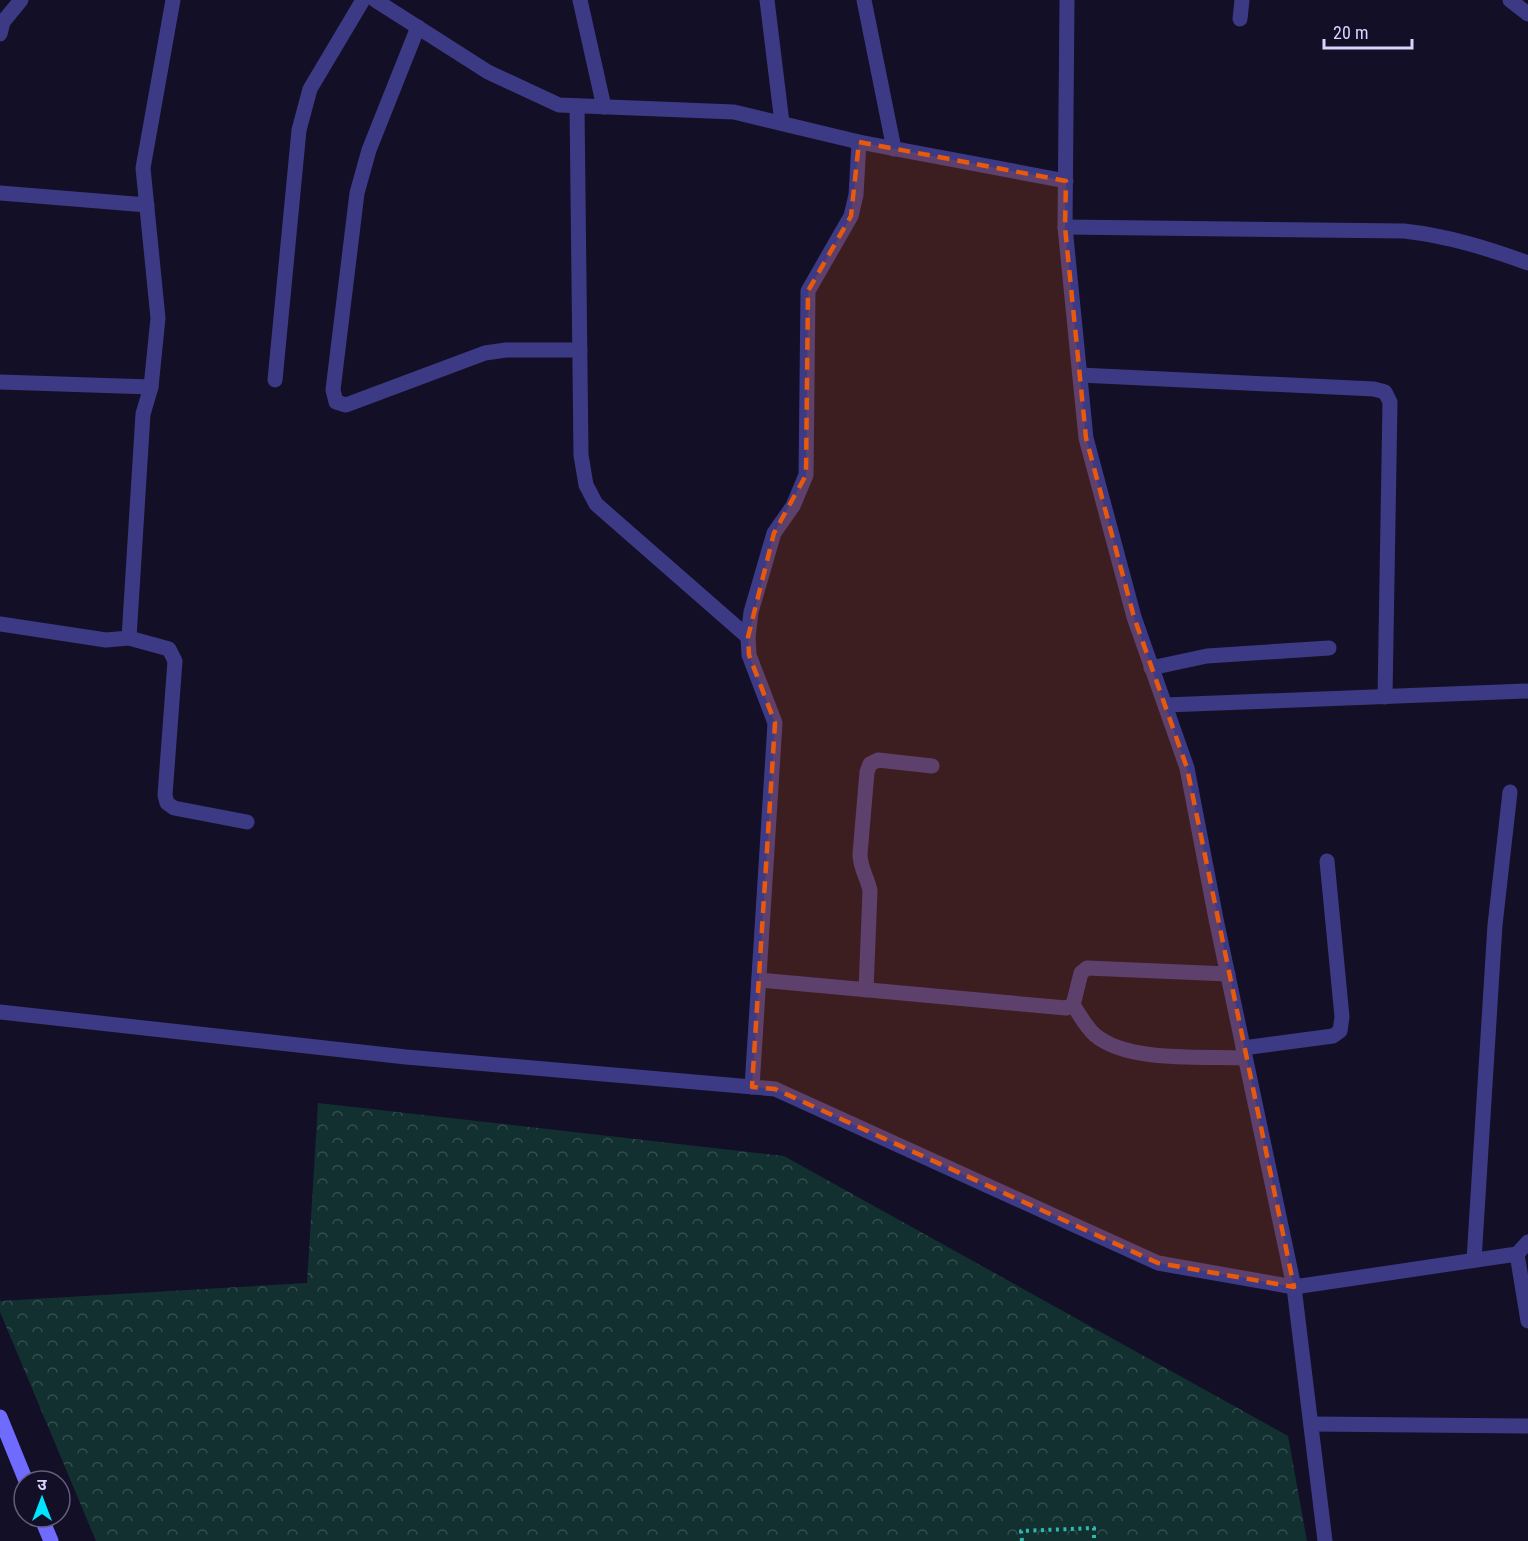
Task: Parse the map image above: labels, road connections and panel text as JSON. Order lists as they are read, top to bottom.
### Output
{
  "scale_bar": "20 m",
  "north": "top"
}
